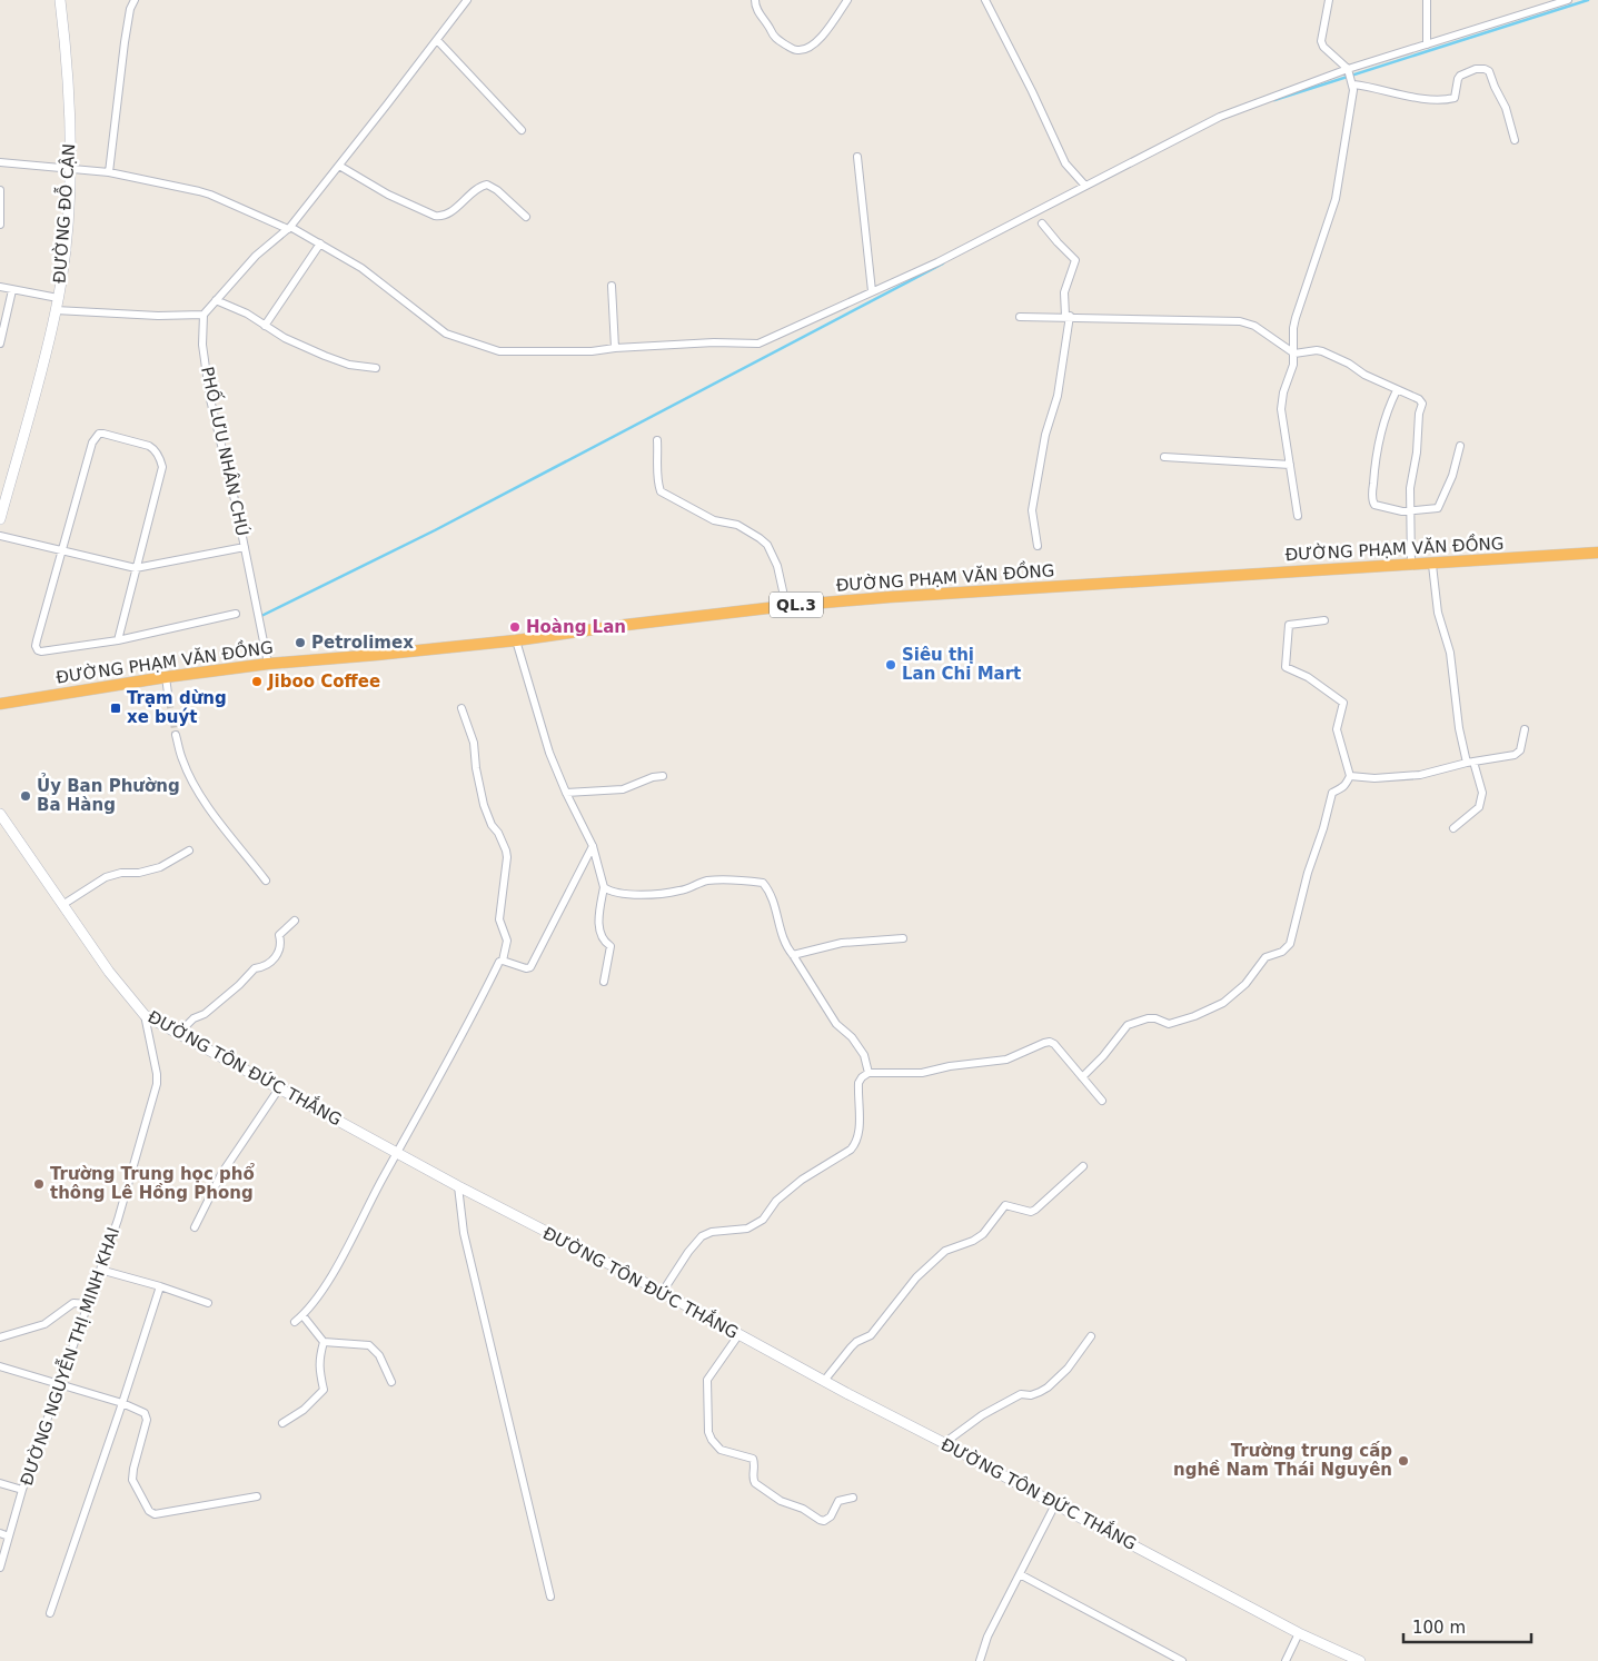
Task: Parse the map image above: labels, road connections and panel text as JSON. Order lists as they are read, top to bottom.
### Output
{
  "streets": {
    "highway": ["ĐƯỜNG PHẠM VĂN ĐỒNG", "QL.3"],
    "main road": ["ĐƯỜNG ĐỖ CẬN", "ĐƯỜNG TÔN ĐỨC THẮNG"],
    "street": ["PHỐ LƯU NHÂN CHÚ", "ĐƯỜNG NGUYỄN THỊ MINH KHAI"]
  },
  "crossings": [
    ["PHỐ LƯU NHÂN CHÚ", "ĐƯỜNG PHẠM VĂN ĐỒNG"],
    ["ĐƯỜNG TÔN ĐỨC THẮNG", "ĐƯỜNG NGUYỄN THỊ MINH KHAI"]
  ],
  "places": {
    "other": [
      "Hoàng Lan",
      "Petrolimex",
      "Siêu thị Lan Chi Mart",
      "Jiboo Coffee",
      "Ủy Ban Phường Ba Hàng",
      "Trường Trung học phổ thông Lê Hồng Phong",
      "Trường trung cấp nghề Nam Thái Nguyên"
    ],
    "transit": ["Trạm dừng xe buýt"]
  },
  "scale_bar": "100 m"
}
